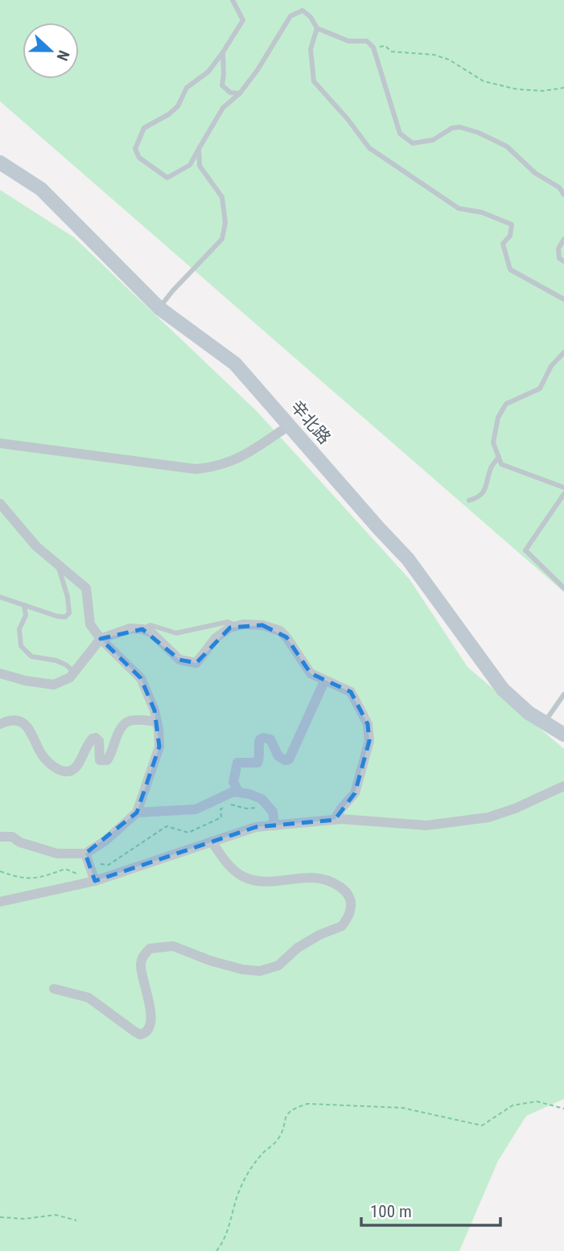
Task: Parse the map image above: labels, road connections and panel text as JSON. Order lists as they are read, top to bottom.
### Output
{
  "streets": {
    "main road": ["辛北路"]
  },
  "scale_bar": "100 m",
  "north": "right"
}
